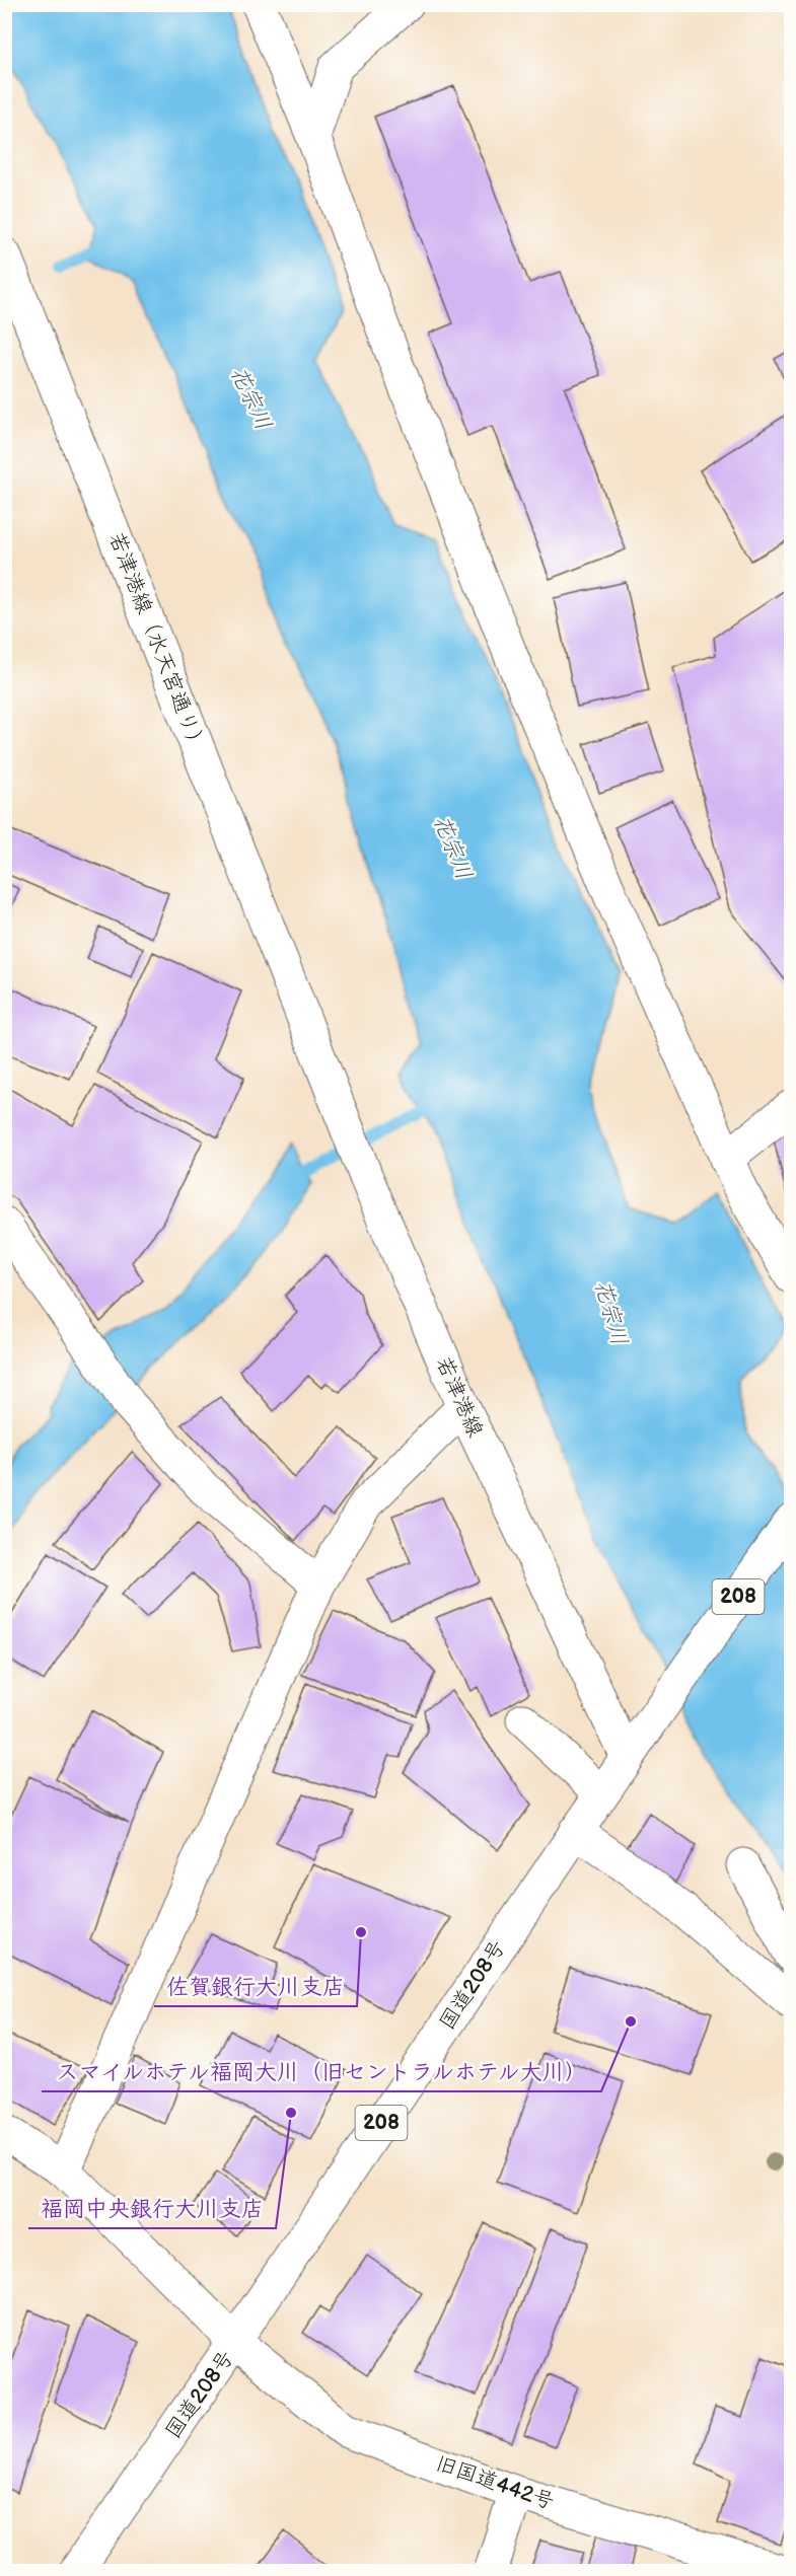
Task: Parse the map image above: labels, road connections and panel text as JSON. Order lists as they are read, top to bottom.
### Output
{
  "streets": {
    "main road": [
      "若津港線（水天宮通り）",
      "若津港線",
      "208",
      "国道208号",
      "旧国道442号"
    ]
  },
  "crossings": [
    ["若津港線（水天宮通り）", "若津港線"],
    ["若津港線", "国道208号"],
    ["国道208号", "旧国道442号"]
  ],
  "water": ["花宗川"],
  "places": ["佐賀銀行大川支店", "スマイルホテル福岡大川（旧セントラルホテル大川）", "福岡中央銀行大川支店"]
}
